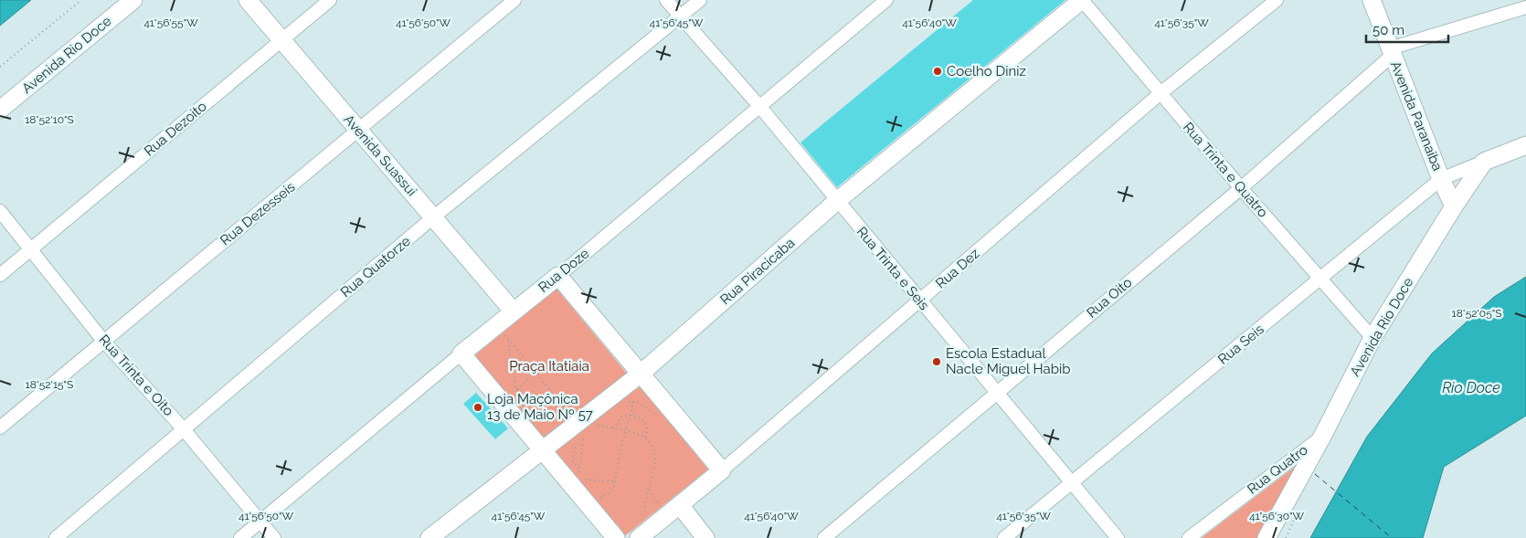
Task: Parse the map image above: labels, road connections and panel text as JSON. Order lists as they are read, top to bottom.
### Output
{
  "streets": {
    "street": [
      "Avenida Rio Doce",
      "Avenida Paranaiba",
      "Rua Dezoito",
      "Avenida Suassui",
      "Rua Trinta e Quatro",
      "Rua Dezesseis",
      "Rua Quatorze",
      "Rua Trinta e Seis",
      "Rua Dez",
      "Rua Doze",
      "Rua Piracicaba",
      "Rua Oito",
      "Rua Seis",
      "Rua Trinta e Oito",
      "Rua Quatro"
    ]
  },
  "crossings": [
    ["Avenida Rio Doce", "Avenida Paranaiba"],
    ["Avenida Rio Doce", "Rua Trinta e Quatro"],
    ["Avenida Rio Doce", "Rua Seis"],
    ["Avenida Rio Doce", "Rua Quatro"],
    ["Avenida Paranaiba", "Rua Oito"],
    ["Avenida Paranaiba", "Rua Seis"],
    ["Rua Dezoito", "Avenida Suassui"],
    ["Rua Dezoito", "Rua Trinta e Oito"],
    ["Avenida Suassui", "Rua Dezesseis"],
    ["Avenida Suassui", "Rua Quatorze"],
    ["Avenida Suassui", "Rua Doze"],
    ["Rua Trinta e Quatro", "Rua Dez"],
    ["Rua Trinta e Quatro", "Rua Piracicaba"],
    ["Rua Trinta e Quatro", "Rua Oito"],
    ["Rua Trinta e Quatro", "Rua Seis"],
    ["Rua Dezesseis", "Rua Trinta e Oito"],
    ["Rua Quatorze", "Rua Trinta e Seis"],
    ["Rua Quatorze", "Rua Trinta e Oito"],
    ["Rua Trinta e Seis", "Rua Dez"],
    ["Rua Trinta e Seis", "Rua Doze"],
    ["Rua Trinta e Seis", "Rua Piracicaba"],
    ["Rua Trinta e Seis", "Rua Oito"],
    ["Rua Trinta e Seis", "Rua Seis"],
    ["Rua Doze", "Rua Trinta e Oito"]
  ],
  "water": ["Rio Doce"],
  "parks": ["Praça Itatiaia"],
  "places": ["Coelho Diniz", "Escola Estadual Nacle Miguel Habib", "Loja Maçônica 13 de Maio Nº 57"],
  "scale_bar": "50 m",
  "coordinates": [
    "41°56'55\"W",
    "41°56'50\"W",
    "41°56'45\"W",
    "41°56'40\"W",
    "41°56'35\"W",
    "18°52'10\"S",
    "18°52'05\"S",
    "18°52'15\"S",
    "41°56'30\"W"
  ]
}
